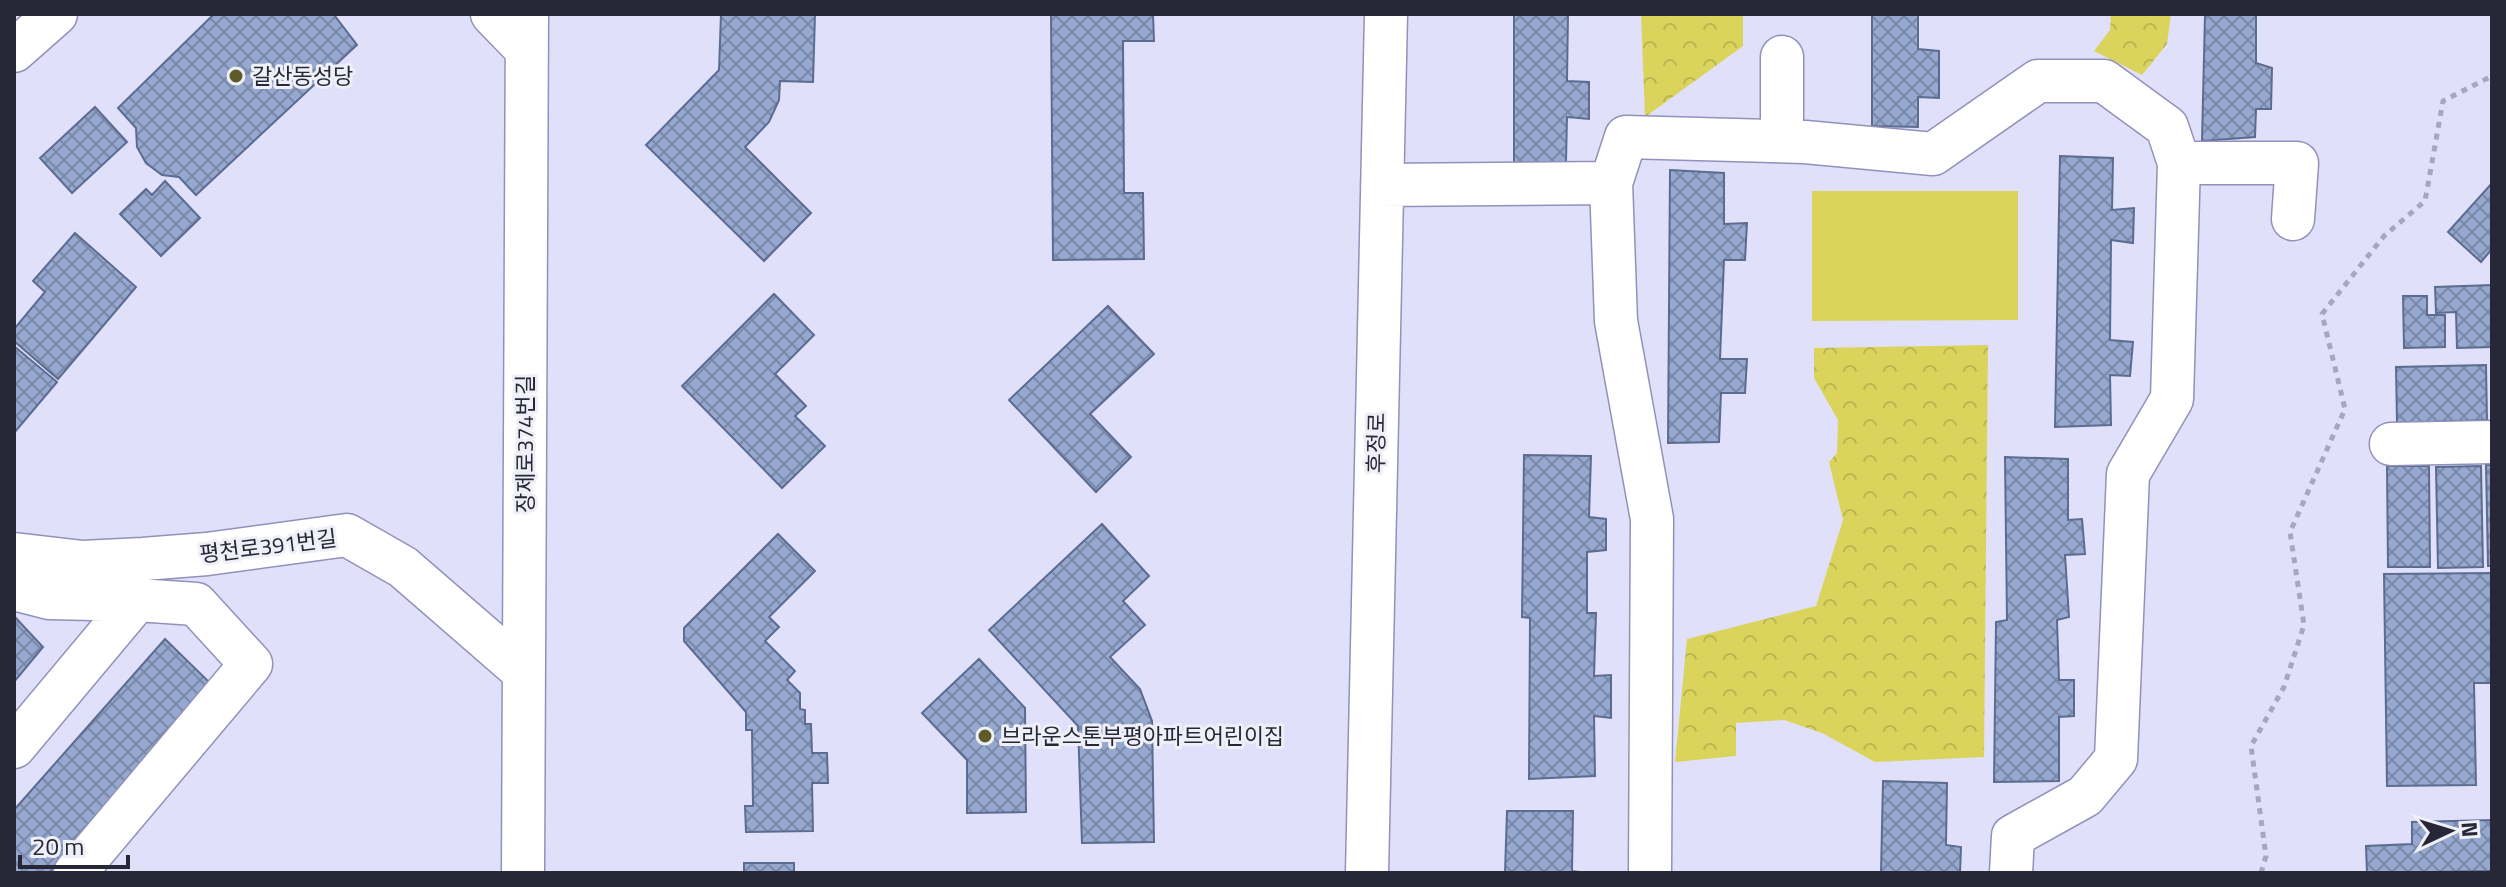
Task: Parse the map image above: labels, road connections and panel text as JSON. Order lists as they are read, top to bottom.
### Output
{
  "streets": {
    "street": ["후정로", "장제로374번길", "평천로391번길"]
  },
  "crossings": [
    ["장제로374번길", "평천로391번길"]
  ],
  "places": ["갈산동성당", "브라운스톤부평아파트어린이집"],
  "scale_bar": "20 m",
  "north": "right"
}
